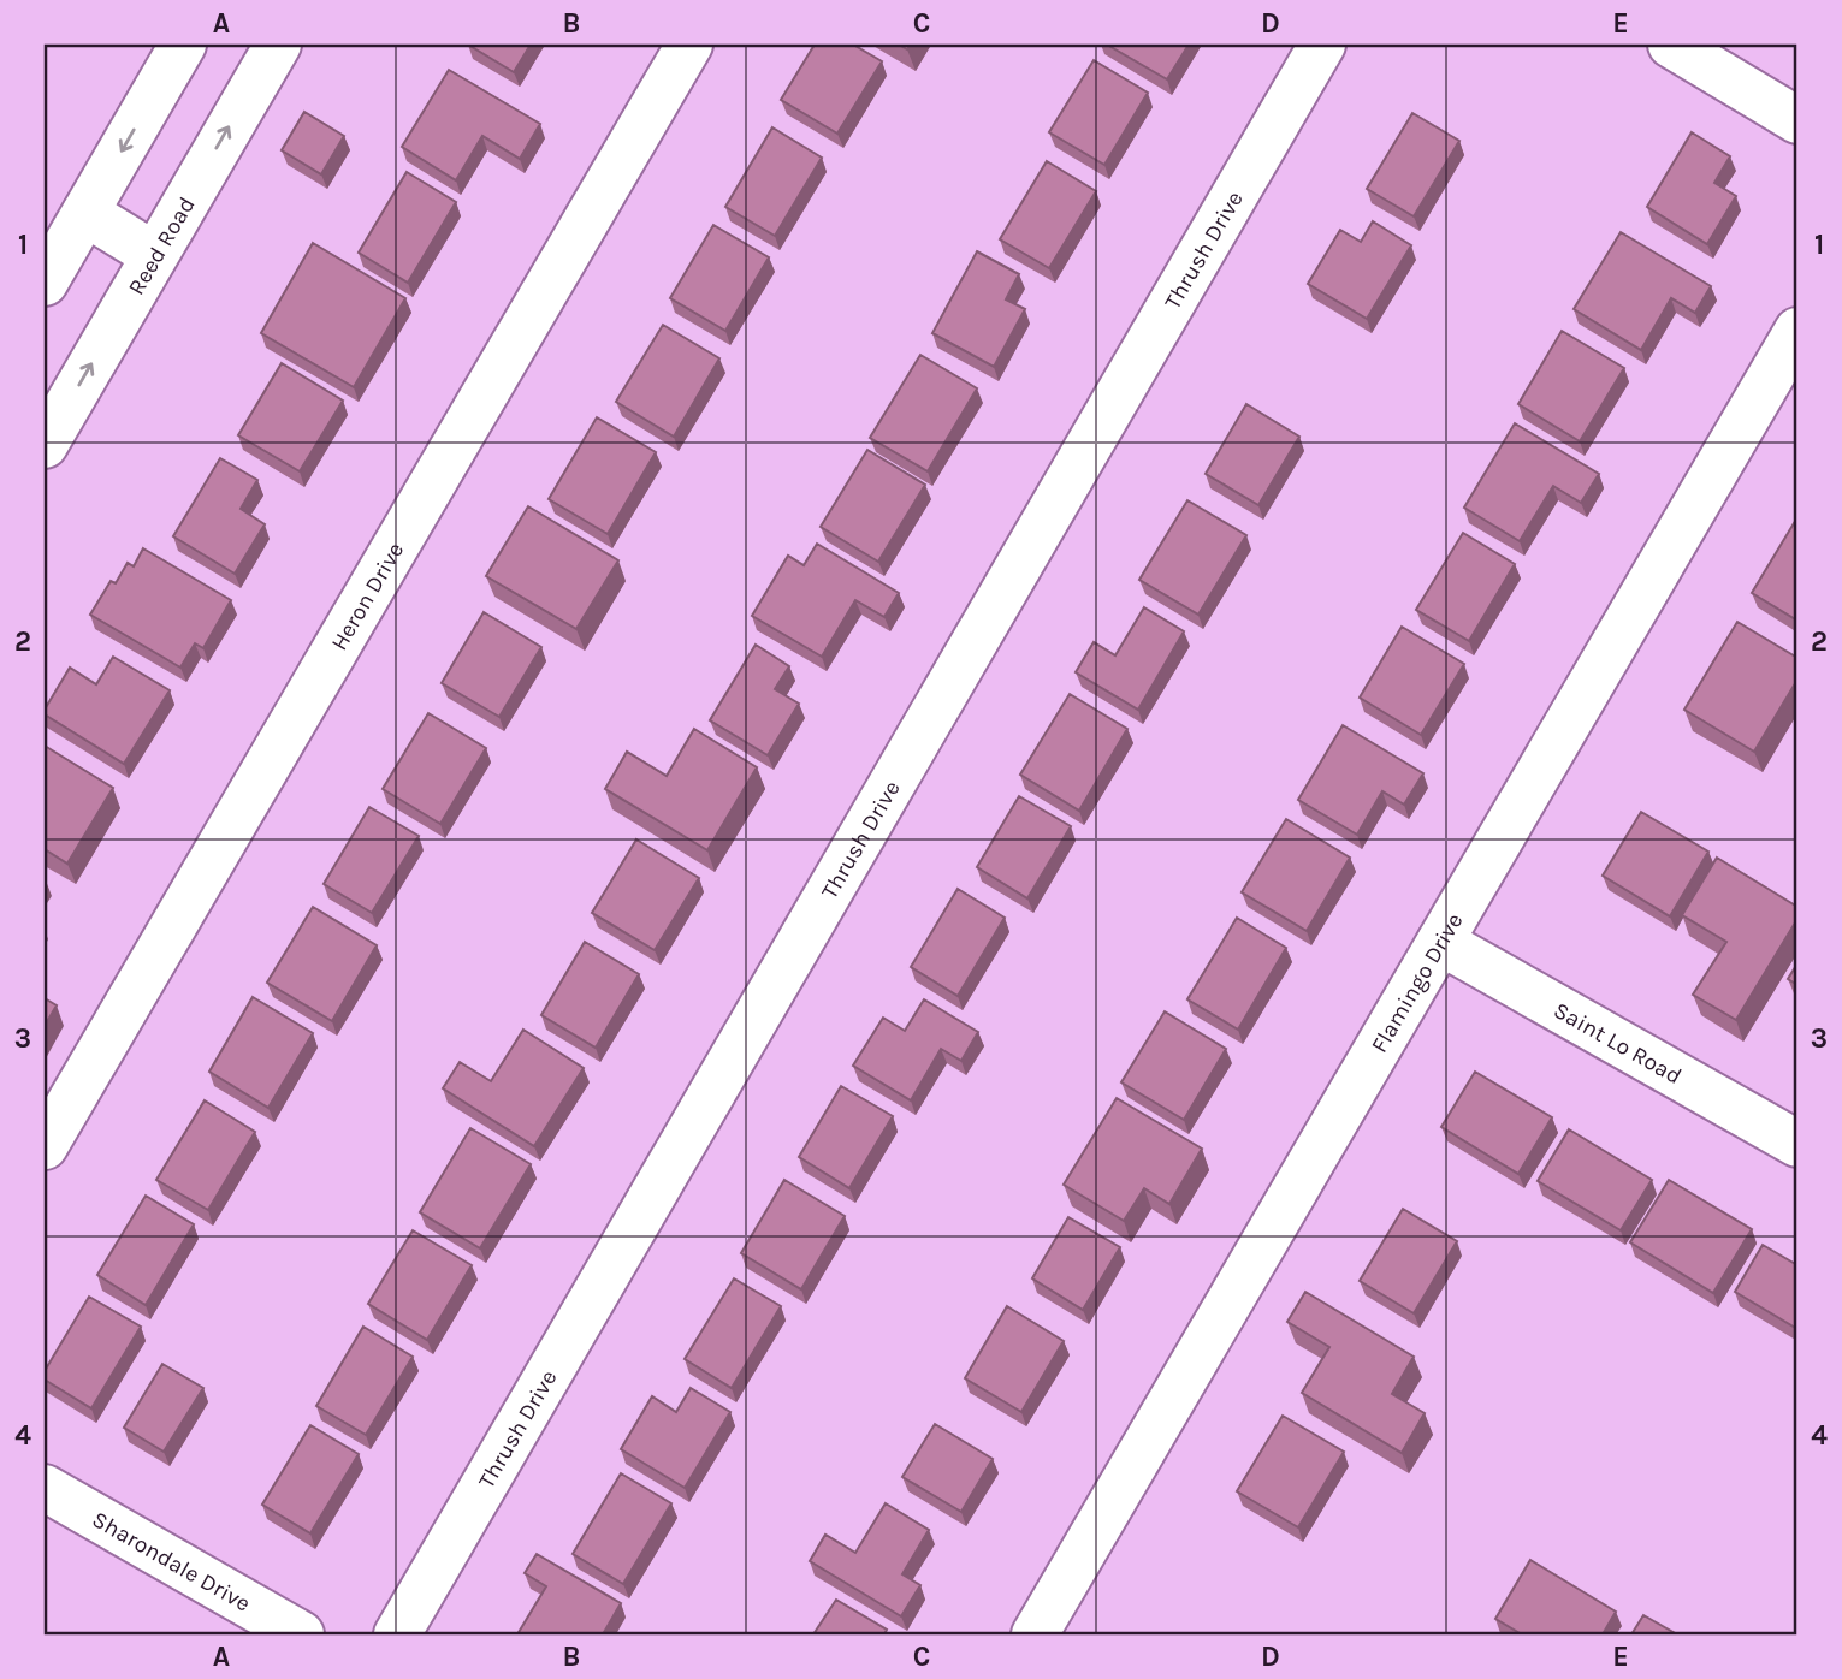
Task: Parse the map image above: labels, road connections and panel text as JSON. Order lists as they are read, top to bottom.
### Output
{
  "streets": {
    "street": [
      "Reed Road",
      "Thrush Drive",
      "Heron Drive",
      "Flamingo Drive",
      "Saint Lo Road",
      "Sharondale Drive"
    ]
  },
  "crossings": [
    ["Flamingo Drive", "Saint Lo Road"]
  ],
  "grid": {
    "columns": [
      "A",
      "B",
      "C",
      "D",
      "E"
    ],
    "rows": [
      "1",
      "2",
      "3",
      "4"
    ]
  }
}
